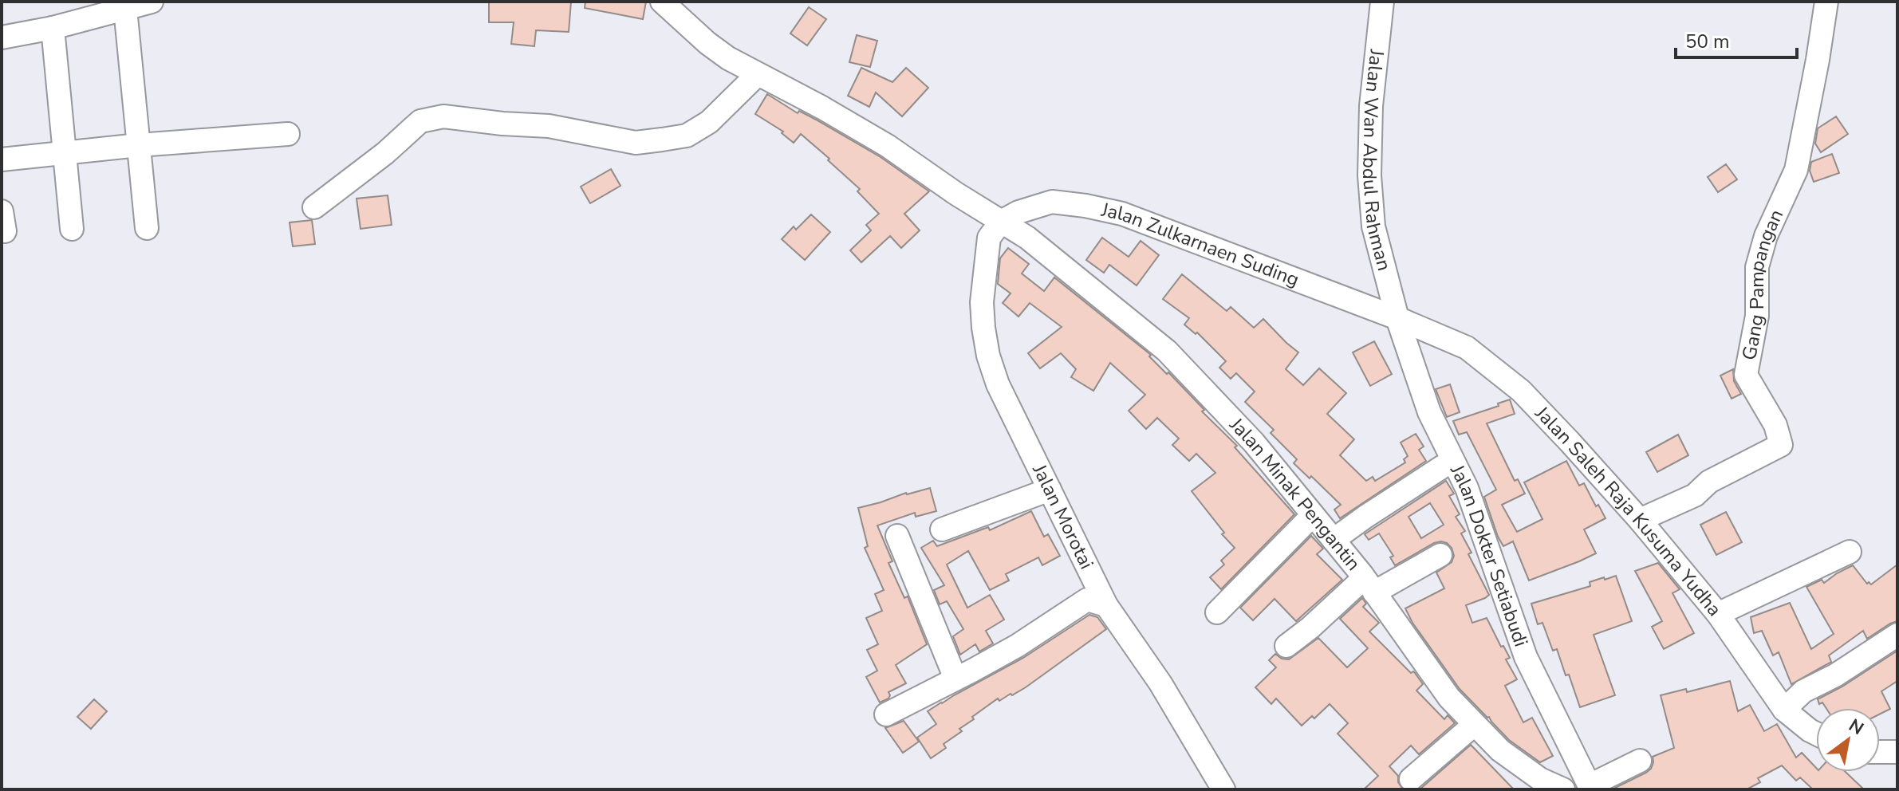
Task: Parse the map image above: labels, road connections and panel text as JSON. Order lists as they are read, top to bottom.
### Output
{
  "streets": {
    "street": [
      "Jalan Wan Abdul Rahman",
      "Jalan Zulkarnaen Suding",
      "Gang Pampangan",
      "Jalan Minak Pengantin",
      "Jalan Saleh Raja Kusuma Yudha",
      "Jalan Morotai",
      "Jalan Dokter Setiabudi"
    ]
  },
  "crossings": [
    ["Jalan Wan Abdul Rahman", "Jalan Zulkarnaen Suding"],
    ["Jalan Wan Abdul Rahman", "Jalan Saleh Raja Kusuma Yudha"],
    ["Jalan Wan Abdul Rahman", "Jalan Dokter Setiabudi"],
    ["Jalan Zulkarnaen Suding", "Jalan Minak Pengantin"],
    ["Jalan Zulkarnaen Suding", "Jalan Saleh Raja Kusuma Yudha"],
    ["Jalan Zulkarnaen Suding", "Jalan Morotai"],
    ["Jalan Zulkarnaen Suding", "Jalan Dokter Setiabudi"],
    ["Gang Pampangan", "Jalan Saleh Raja Kusuma Yudha"],
    ["Jalan Minak Pengantin", "Jalan Morotai"],
    ["Jalan Saleh Raja Kusuma Yudha", "Jalan Dokter Setiabudi"]
  ],
  "scale_bar": "50 m",
  "north": "top right"
}
